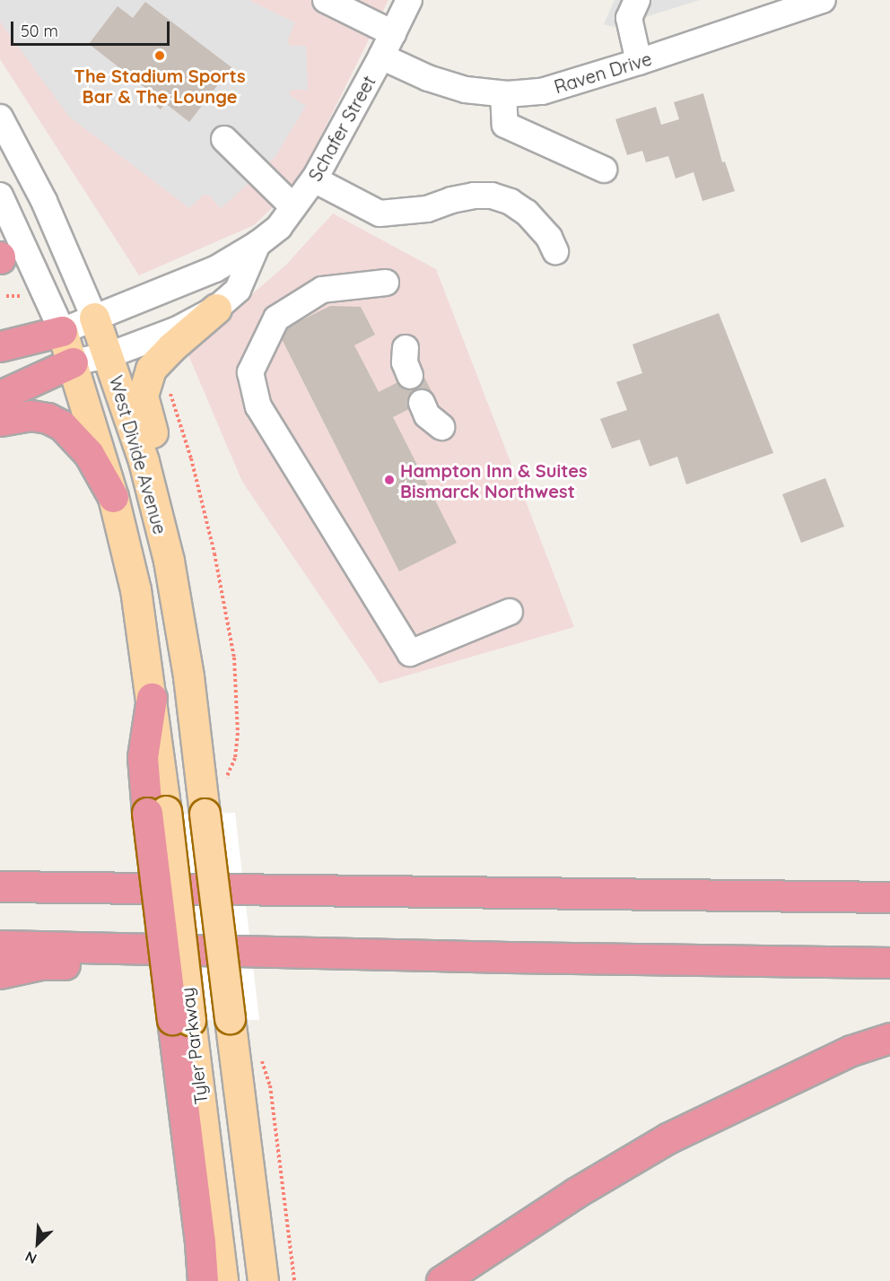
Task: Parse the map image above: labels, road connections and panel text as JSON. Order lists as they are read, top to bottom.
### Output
{
  "streets": {
    "main road": ["West Divide Avenue", "Tyler Parkway"],
    "street": ["Raven Drive", "Schafer Street"]
  },
  "crossings": [
    ["Raven Drive", "Schafer Street"],
    ["Schafer Street", "West Divide Avenue"]
  ],
  "places": ["The Stadium Sports Bar & The Lounge", "Hampton Inn & Suites Bismarck Northwest"],
  "scale_bar": "50 m",
  "north": "bottom left"
}
